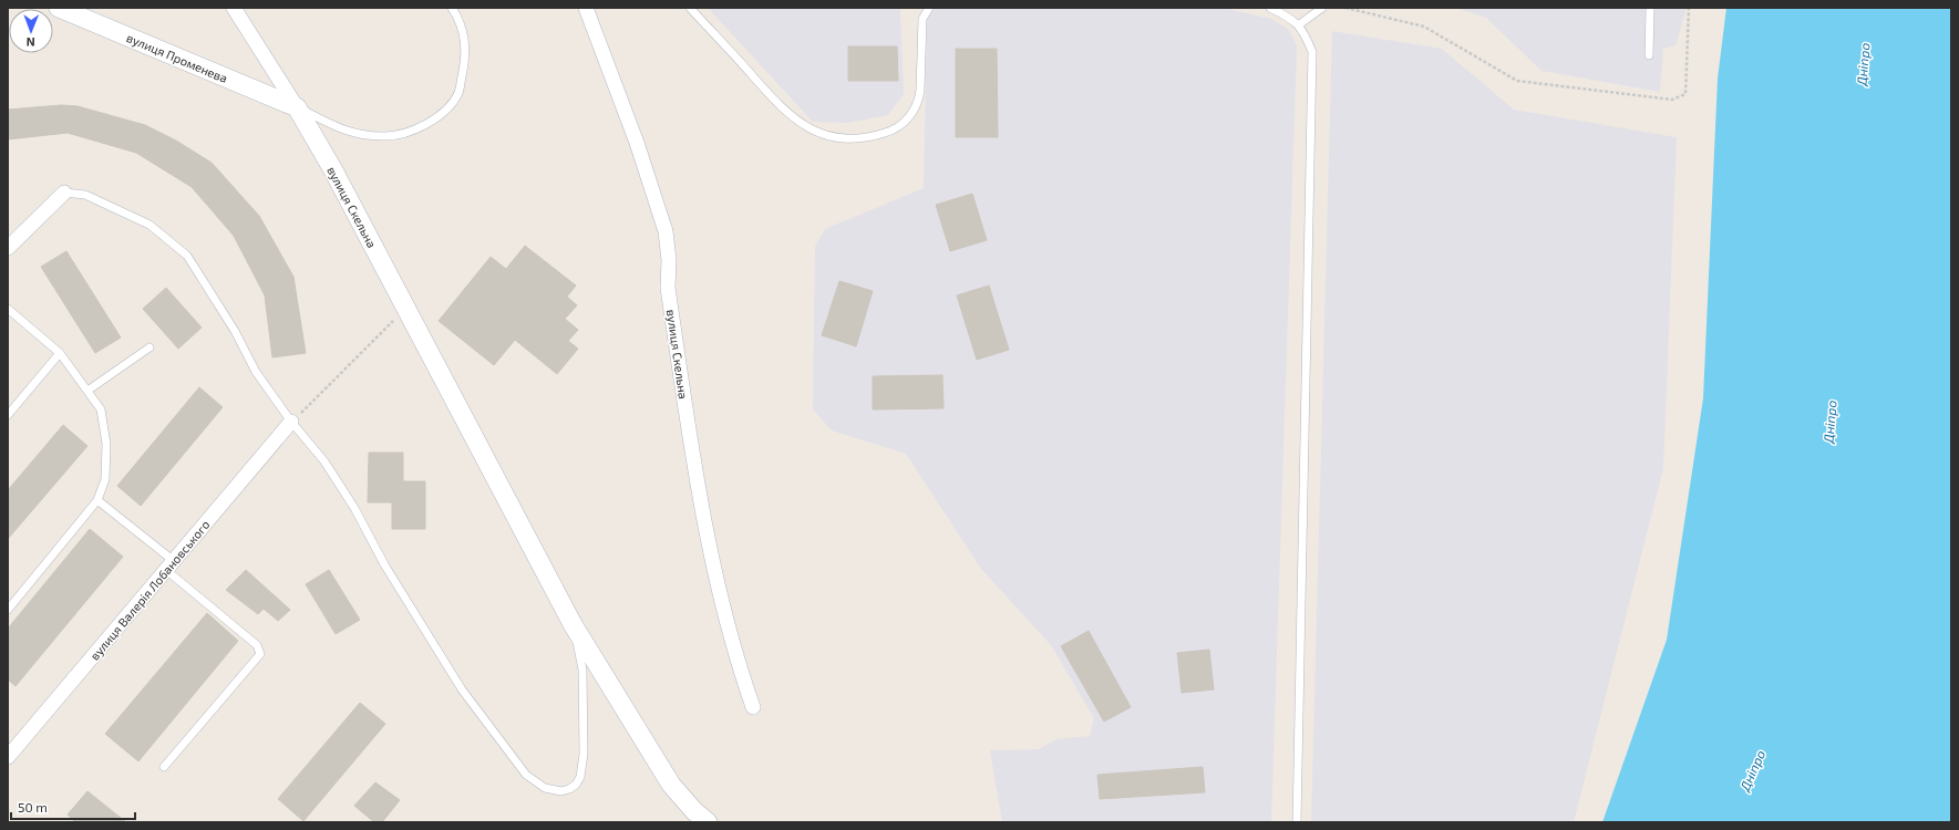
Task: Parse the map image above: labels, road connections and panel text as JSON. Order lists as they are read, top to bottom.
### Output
{
  "streets": {
    "street": ["вулиця Променева", "вулиця Скельна", "вулиця Валерія Лобановського"]
  },
  "crossings": [
    ["вулиця Променева", "вулиця Скельна"]
  ],
  "water": ["Дніпро"],
  "scale_bar": "50 m",
  "north": "bottom"
}
